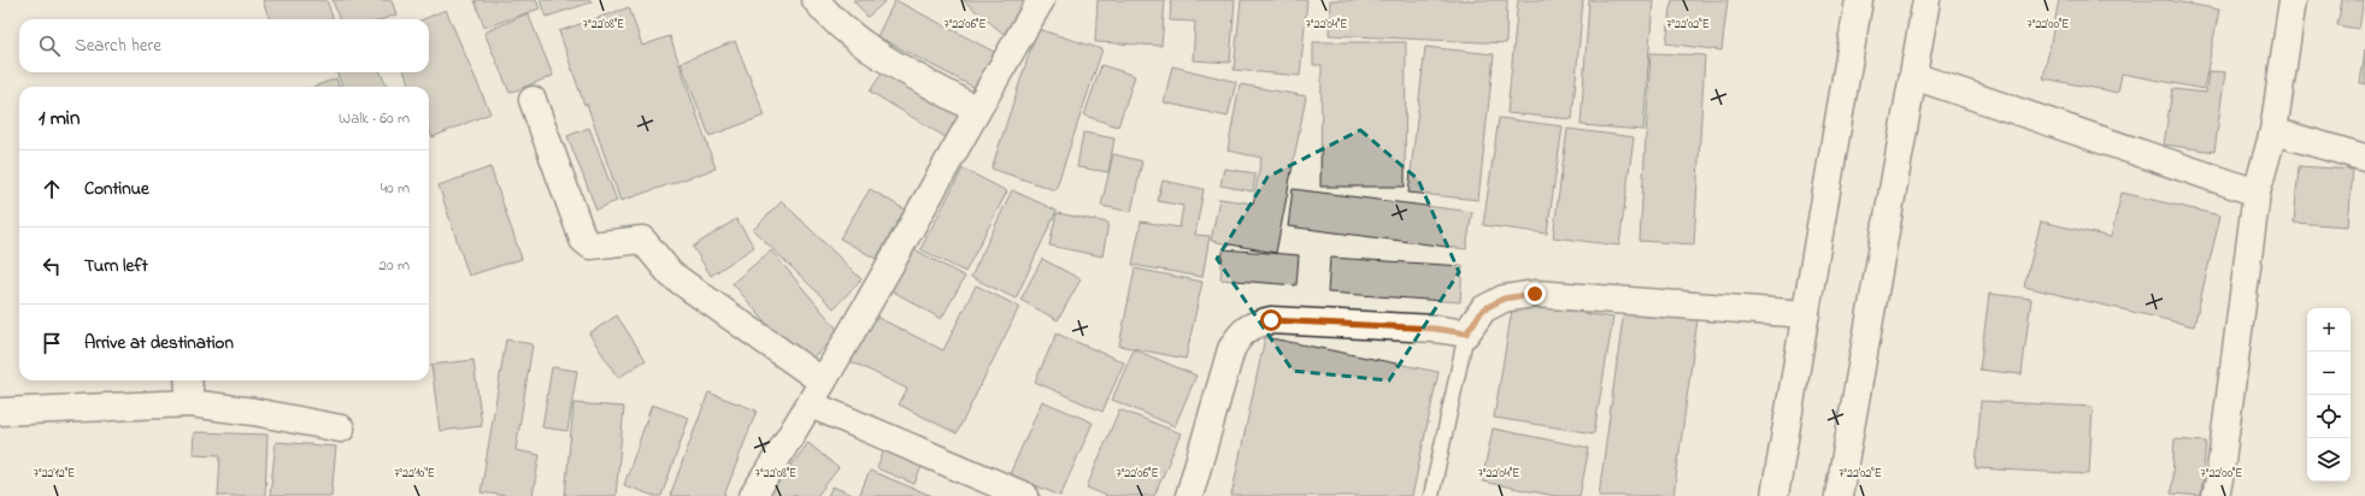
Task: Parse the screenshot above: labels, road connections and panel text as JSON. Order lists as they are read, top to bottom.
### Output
{
  "page": {
    "search": "Search here",
    "heading": ["1 min", "Walk · 60 m"],
    "list": [
      ["Continue", "40 m"],
      ["Turn left", "20 m"],
      "Arrive at destination"
    ],
    "map_buttons": ["+", "−"]
  },
  "coordinates": [
    "7°22'08\"E",
    "7°22'06\"E",
    "7°22'04\"E",
    "7°22'02\"E",
    "7°22'00\"E",
    "7°22'12\"E",
    "7°22'10\"E"
  ]
}
